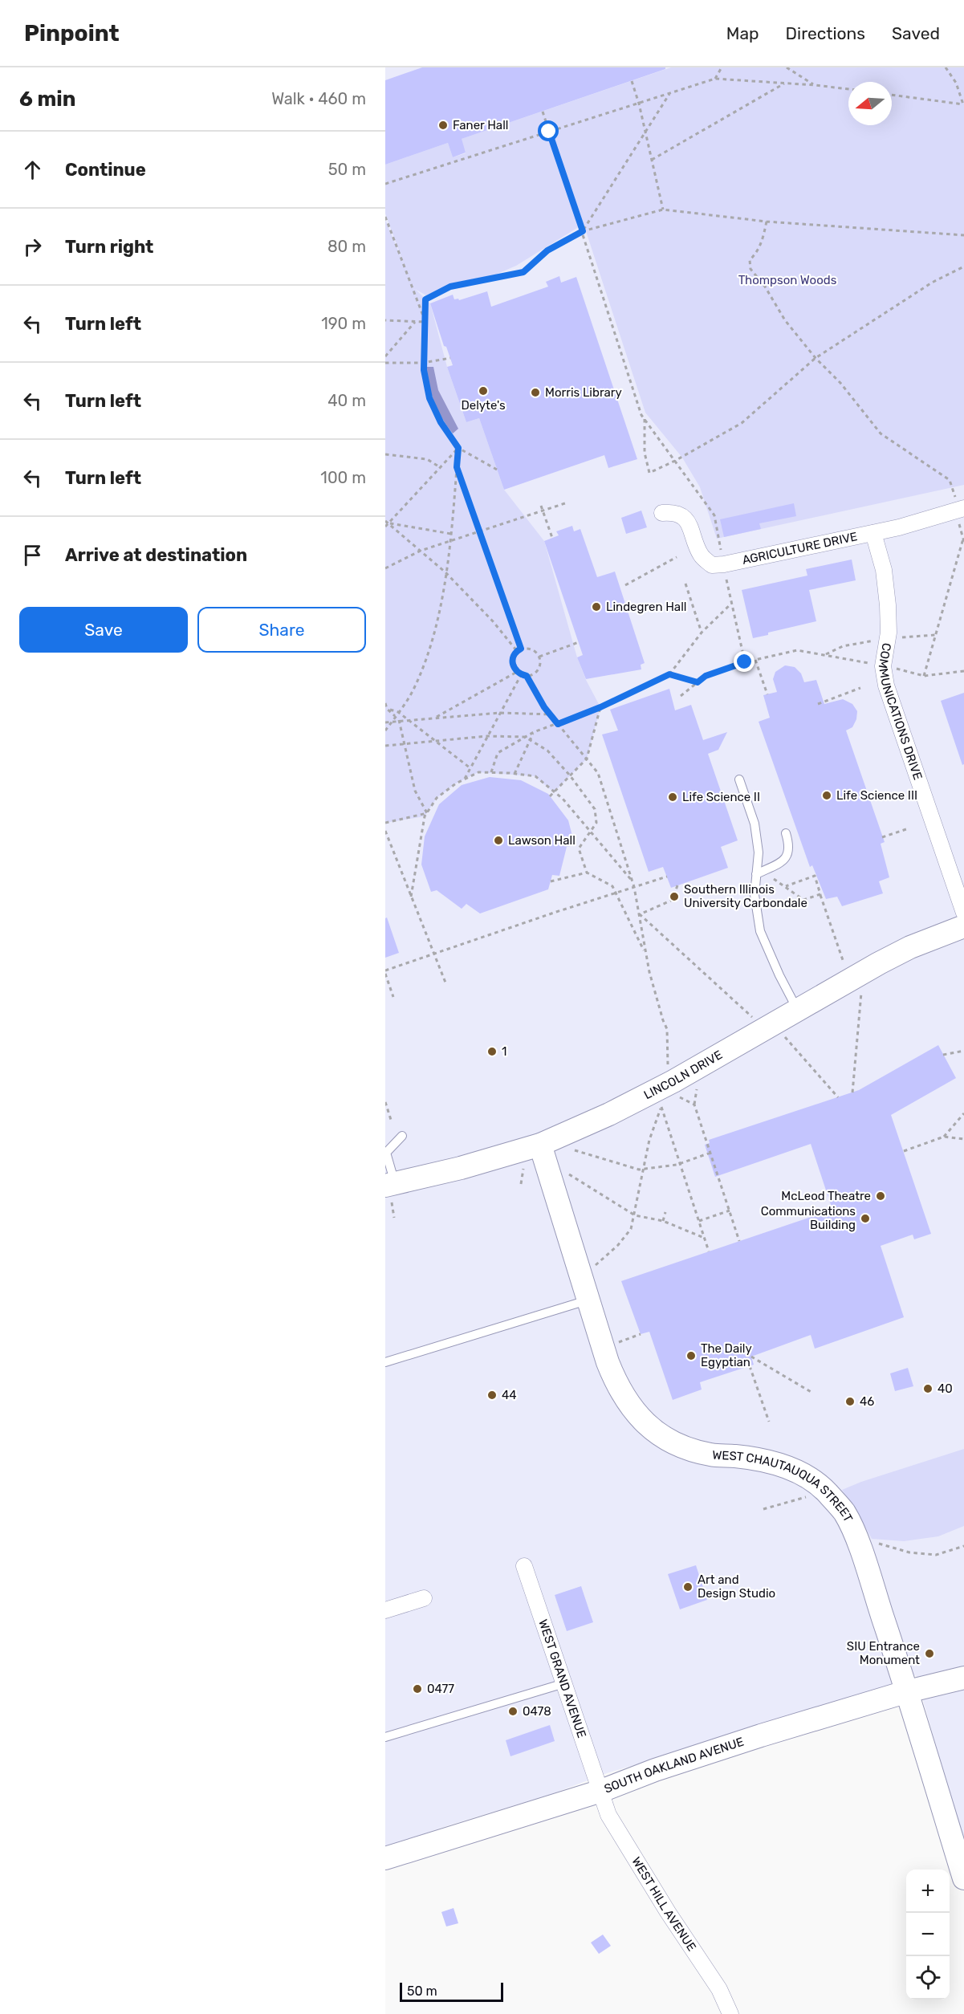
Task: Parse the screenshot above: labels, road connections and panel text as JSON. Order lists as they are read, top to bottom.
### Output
{
  "streets": {
    "street": [
      "AGRICULTURE DRIVE",
      "COMMUNICATIONS DRIVE",
      "LINCOLN DRIVE",
      "WEST CHAUTAUQUA STREET",
      "WEST GRAND AVENUE",
      "SOUTH OAKLAND AVENUE",
      "WEST HILL AVENUE"
    ]
  },
  "crossings": [
    ["AGRICULTURE DRIVE", "COMMUNICATIONS DRIVE"],
    ["LINCOLN DRIVE", "WEST CHAUTAUQUA STREET"],
    ["WEST CHAUTAUQUA STREET", "SOUTH OAKLAND AVENUE"],
    ["WEST GRAND AVENUE", "SOUTH OAKLAND AVENUE"],
    ["WEST GRAND AVENUE", "WEST HILL AVENUE"],
    ["SOUTH OAKLAND AVENUE", "WEST HILL AVENUE"]
  ],
  "parks": ["Thompson Woods"],
  "places": [
    "Faner Hall",
    "Delyte's",
    "Morris Library",
    "Lindegren Hall",
    "Life Science III",
    "Life Science II",
    "Lawson Hall",
    "Southern Illinois University Carbondale",
    "1",
    "McLeod Theatre",
    "Communications Building",
    "The Daily Egyptian",
    "40",
    "44",
    "46",
    "Art and Design Studio",
    "SIU Entrance Monument",
    "0477",
    "0478"
  ],
  "scale_bar": "50 m",
  "north": "left",
  "page": {
    "header": "Pinpoint",
    "nav": ["Map", "Directions", "Saved"],
    "heading": ["6 min", "Walk · 460 m"],
    "list": [
      ["Continue", "50 m"],
      ["Turn right", "80 m"],
      ["Turn left", "190 m"],
      ["Turn left", "40 m"],
      ["Turn left", "100 m"],
      "Arrive at destination"
    ],
    "buttons": ["Save", "Share"],
    "map_buttons": ["+", "−"],
    "scale": "50 m"
  }
}
